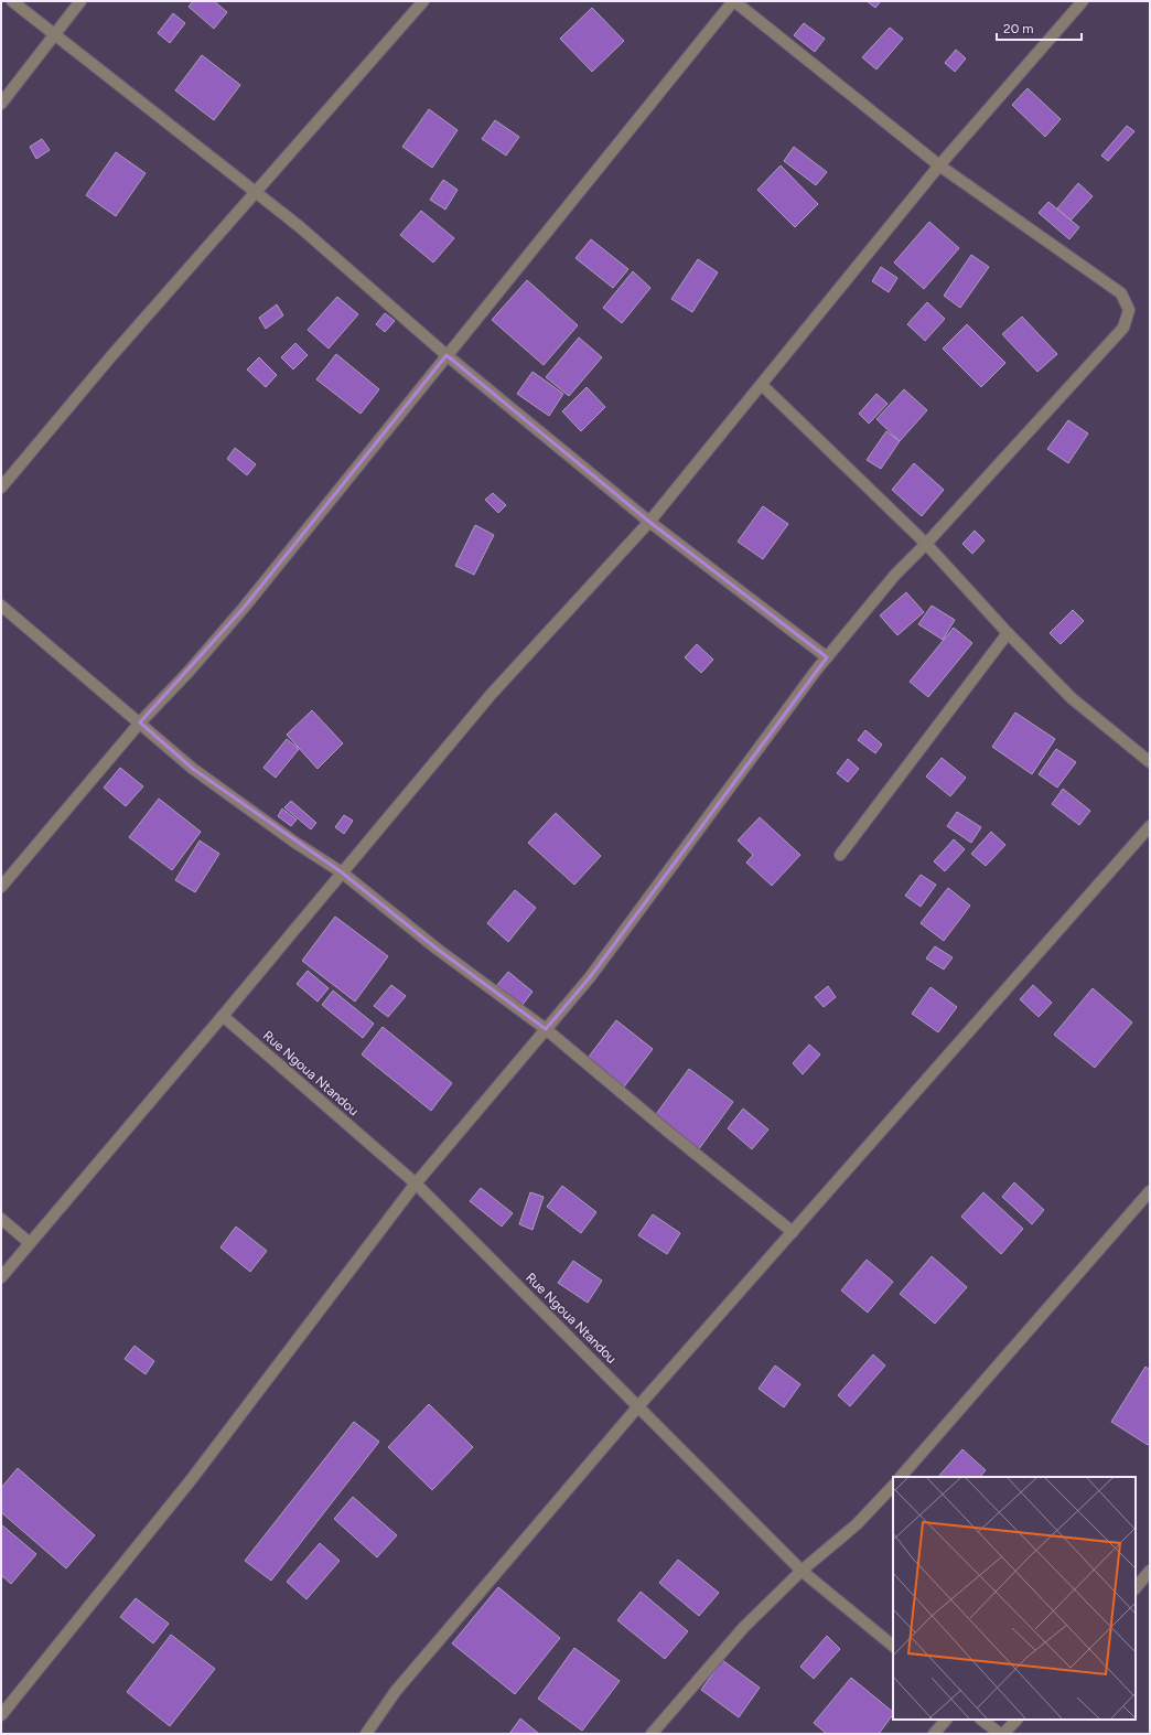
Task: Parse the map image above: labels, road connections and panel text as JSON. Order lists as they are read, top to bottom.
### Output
{
  "streets": {
    "street": ["Rue Ngoua Ntandou"]
  },
  "scale_bar": "20 m"
}
